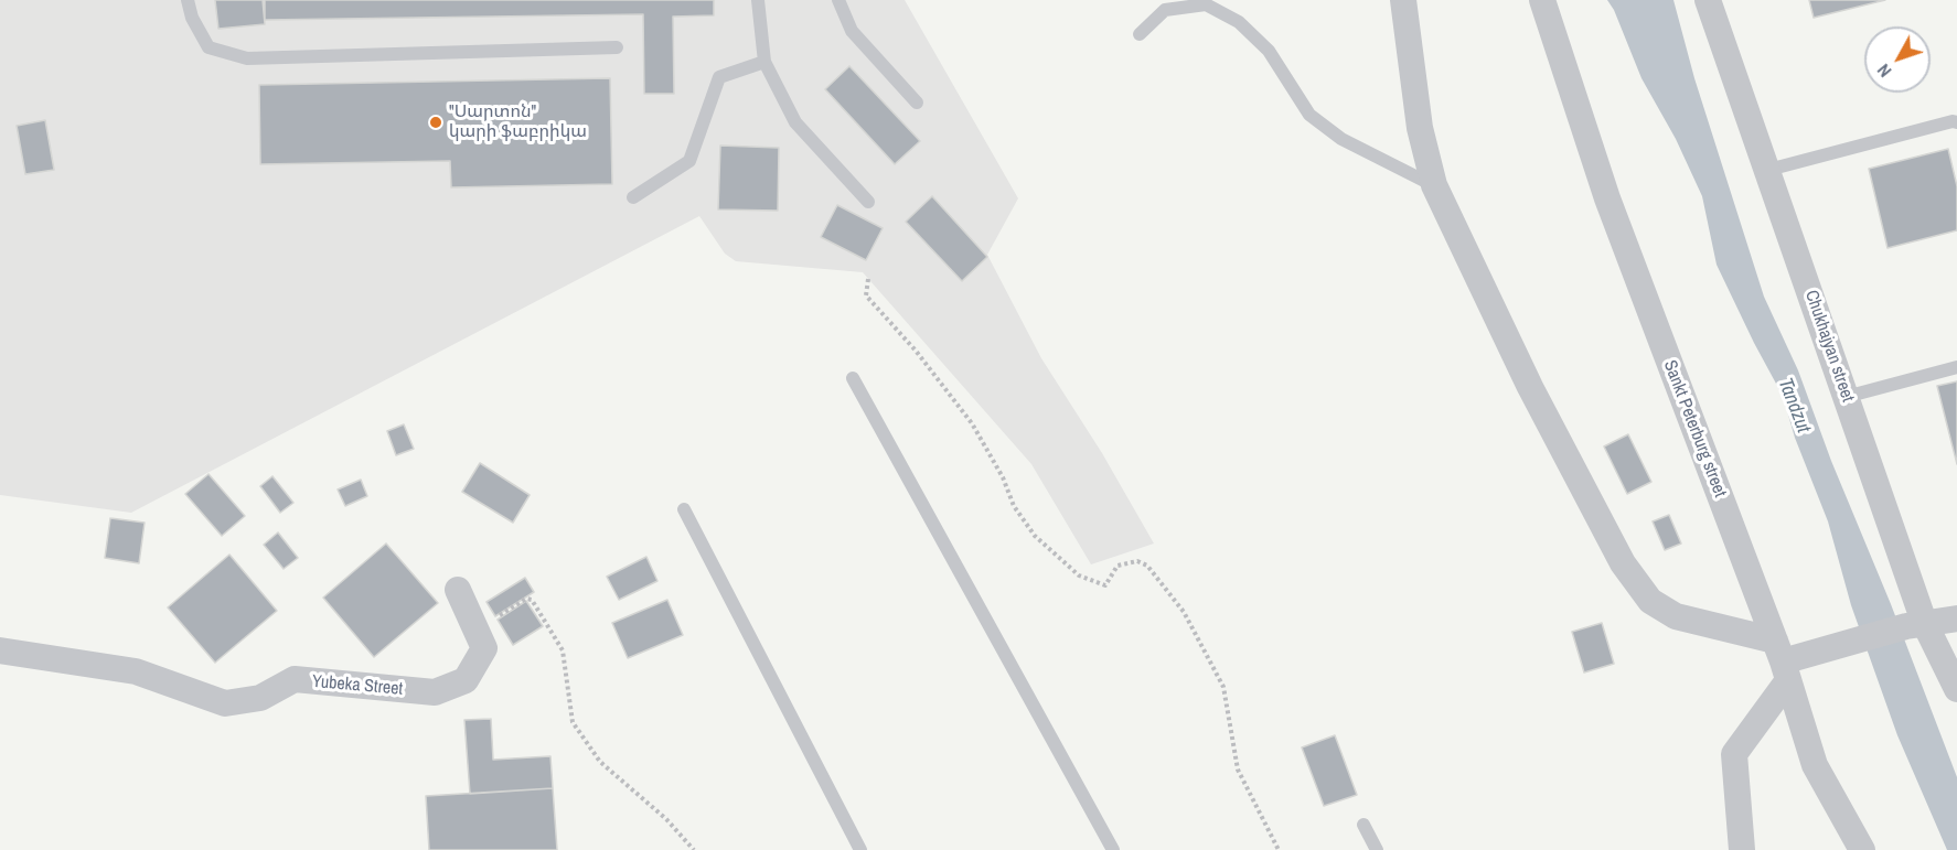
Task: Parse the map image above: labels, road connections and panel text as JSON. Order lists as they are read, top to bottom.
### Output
{
  "streets": {
    "street": ["Chukhajyan street", "Sankt Peterburg street", "Yubeka Street"]
  },
  "water": ["Tandzut"],
  "places": ["\"Սարտոն\" կարի ֆաբրիկա"],
  "north": "bottom left"
}
